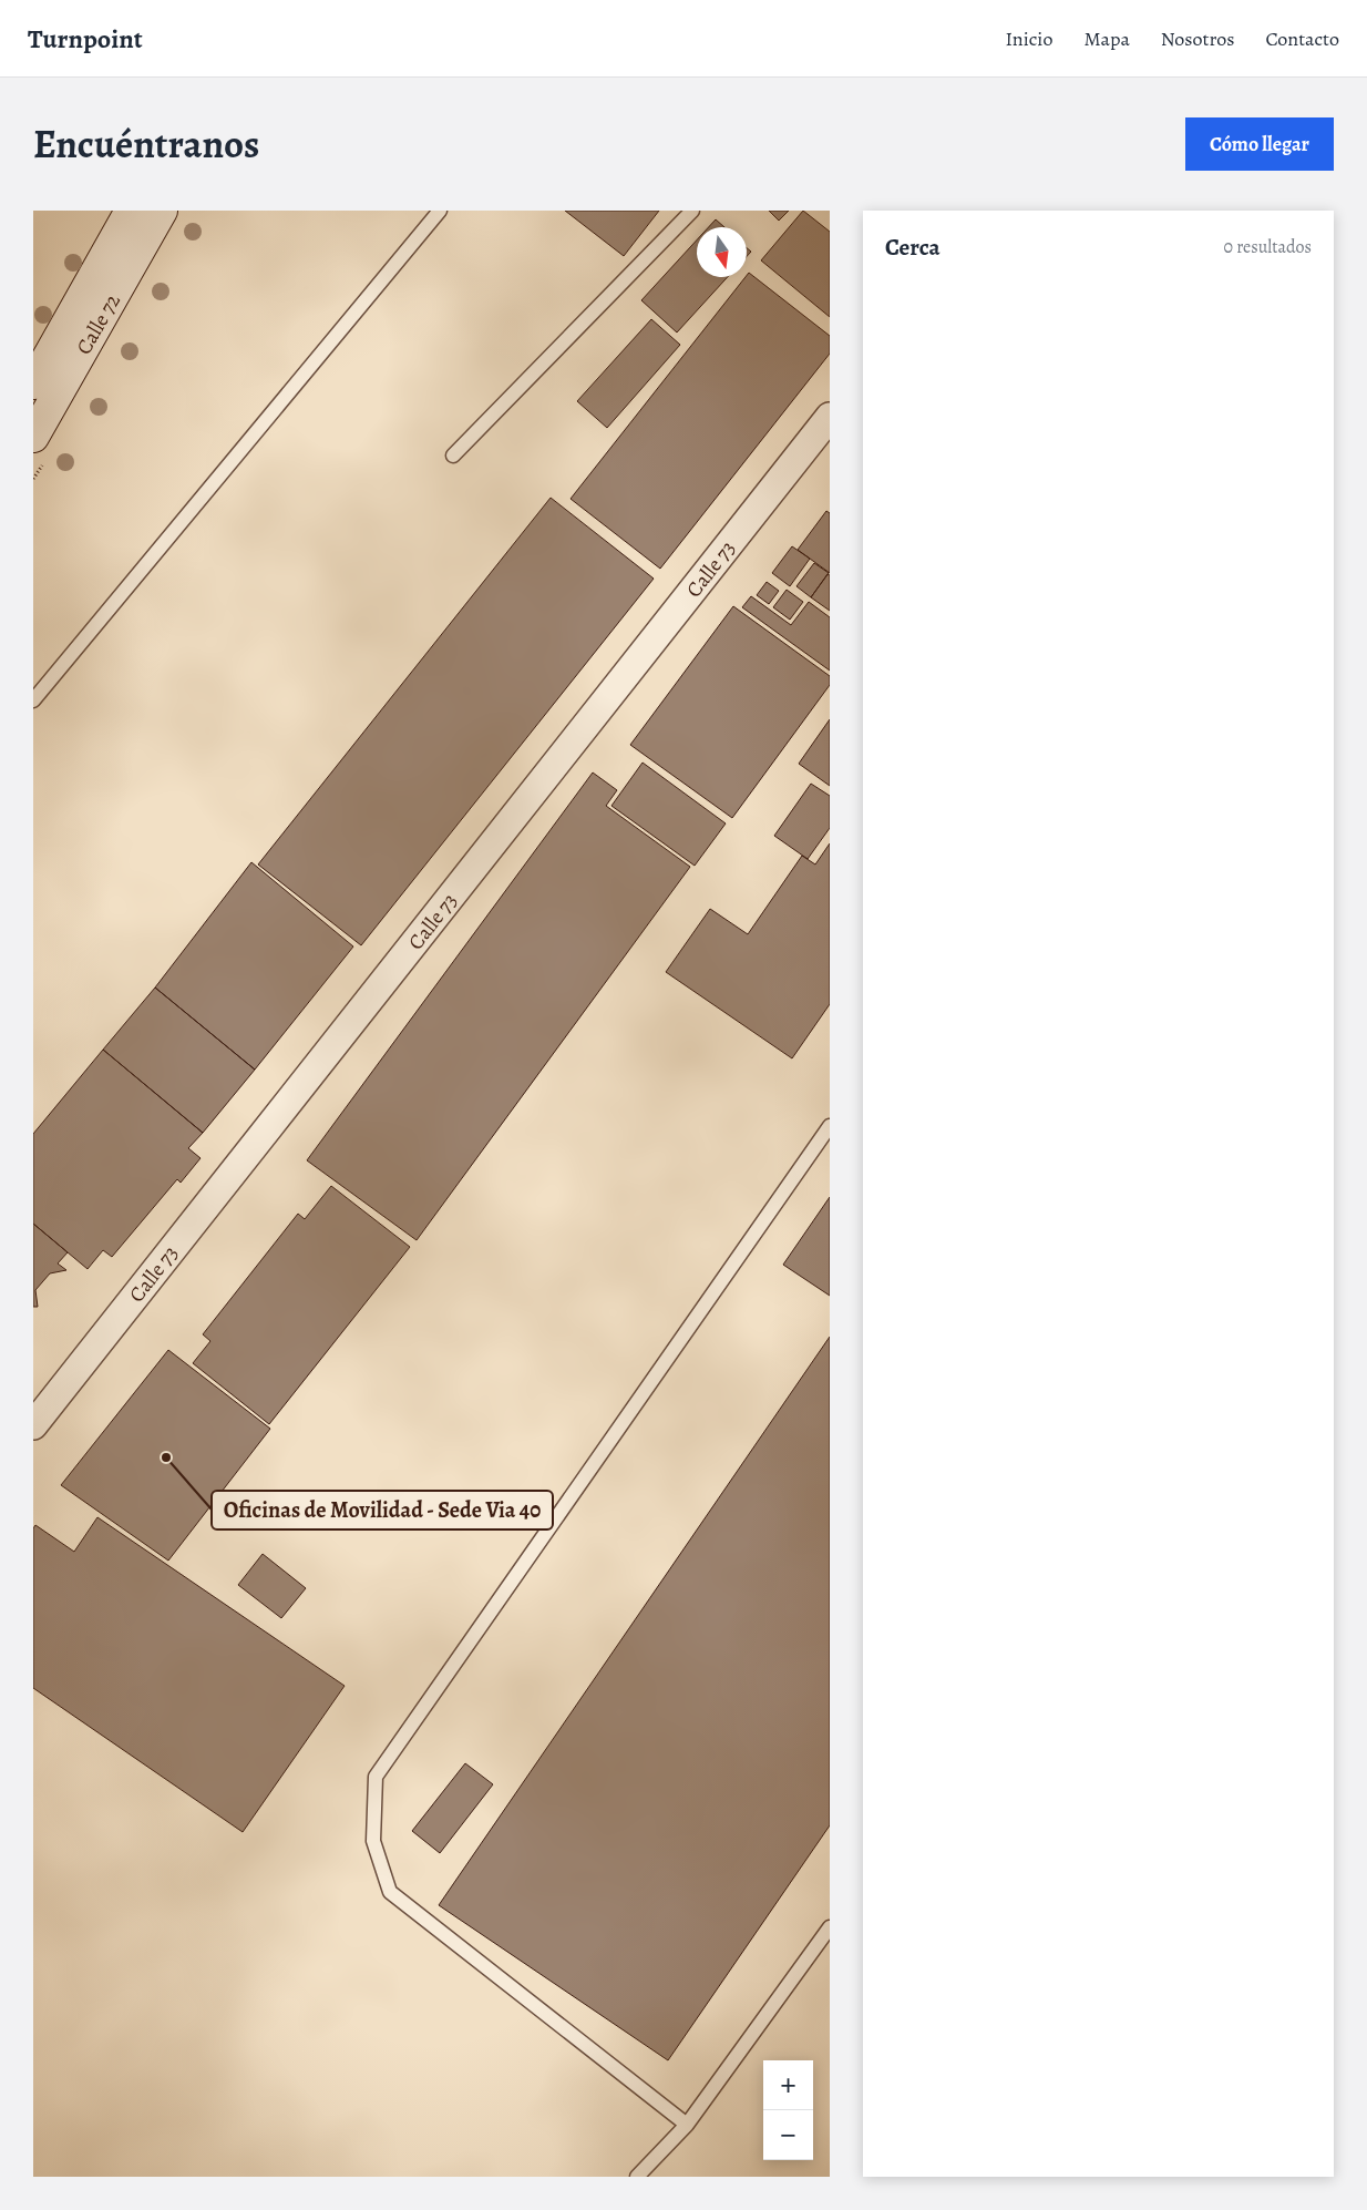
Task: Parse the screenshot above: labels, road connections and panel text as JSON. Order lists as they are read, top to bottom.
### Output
{
  "streets": {
    "main road": ["Calle 72"],
    "street": ["Calle 73"]
  },
  "places": ["Oficinas de Movilidad - Sede Via 40"],
  "north": "bottom",
  "page": {
    "header": "Turnpoint",
    "nav": [
      "Inicio",
      "Mapa",
      "Nosotros",
      "Contacto"
    ],
    "title": "Encuéntranos",
    "buttons": "Cómo llegar",
    "heading": ["Cerca", "0 resultados"],
    "map_buttons": ["+", "−"]
  }
}
